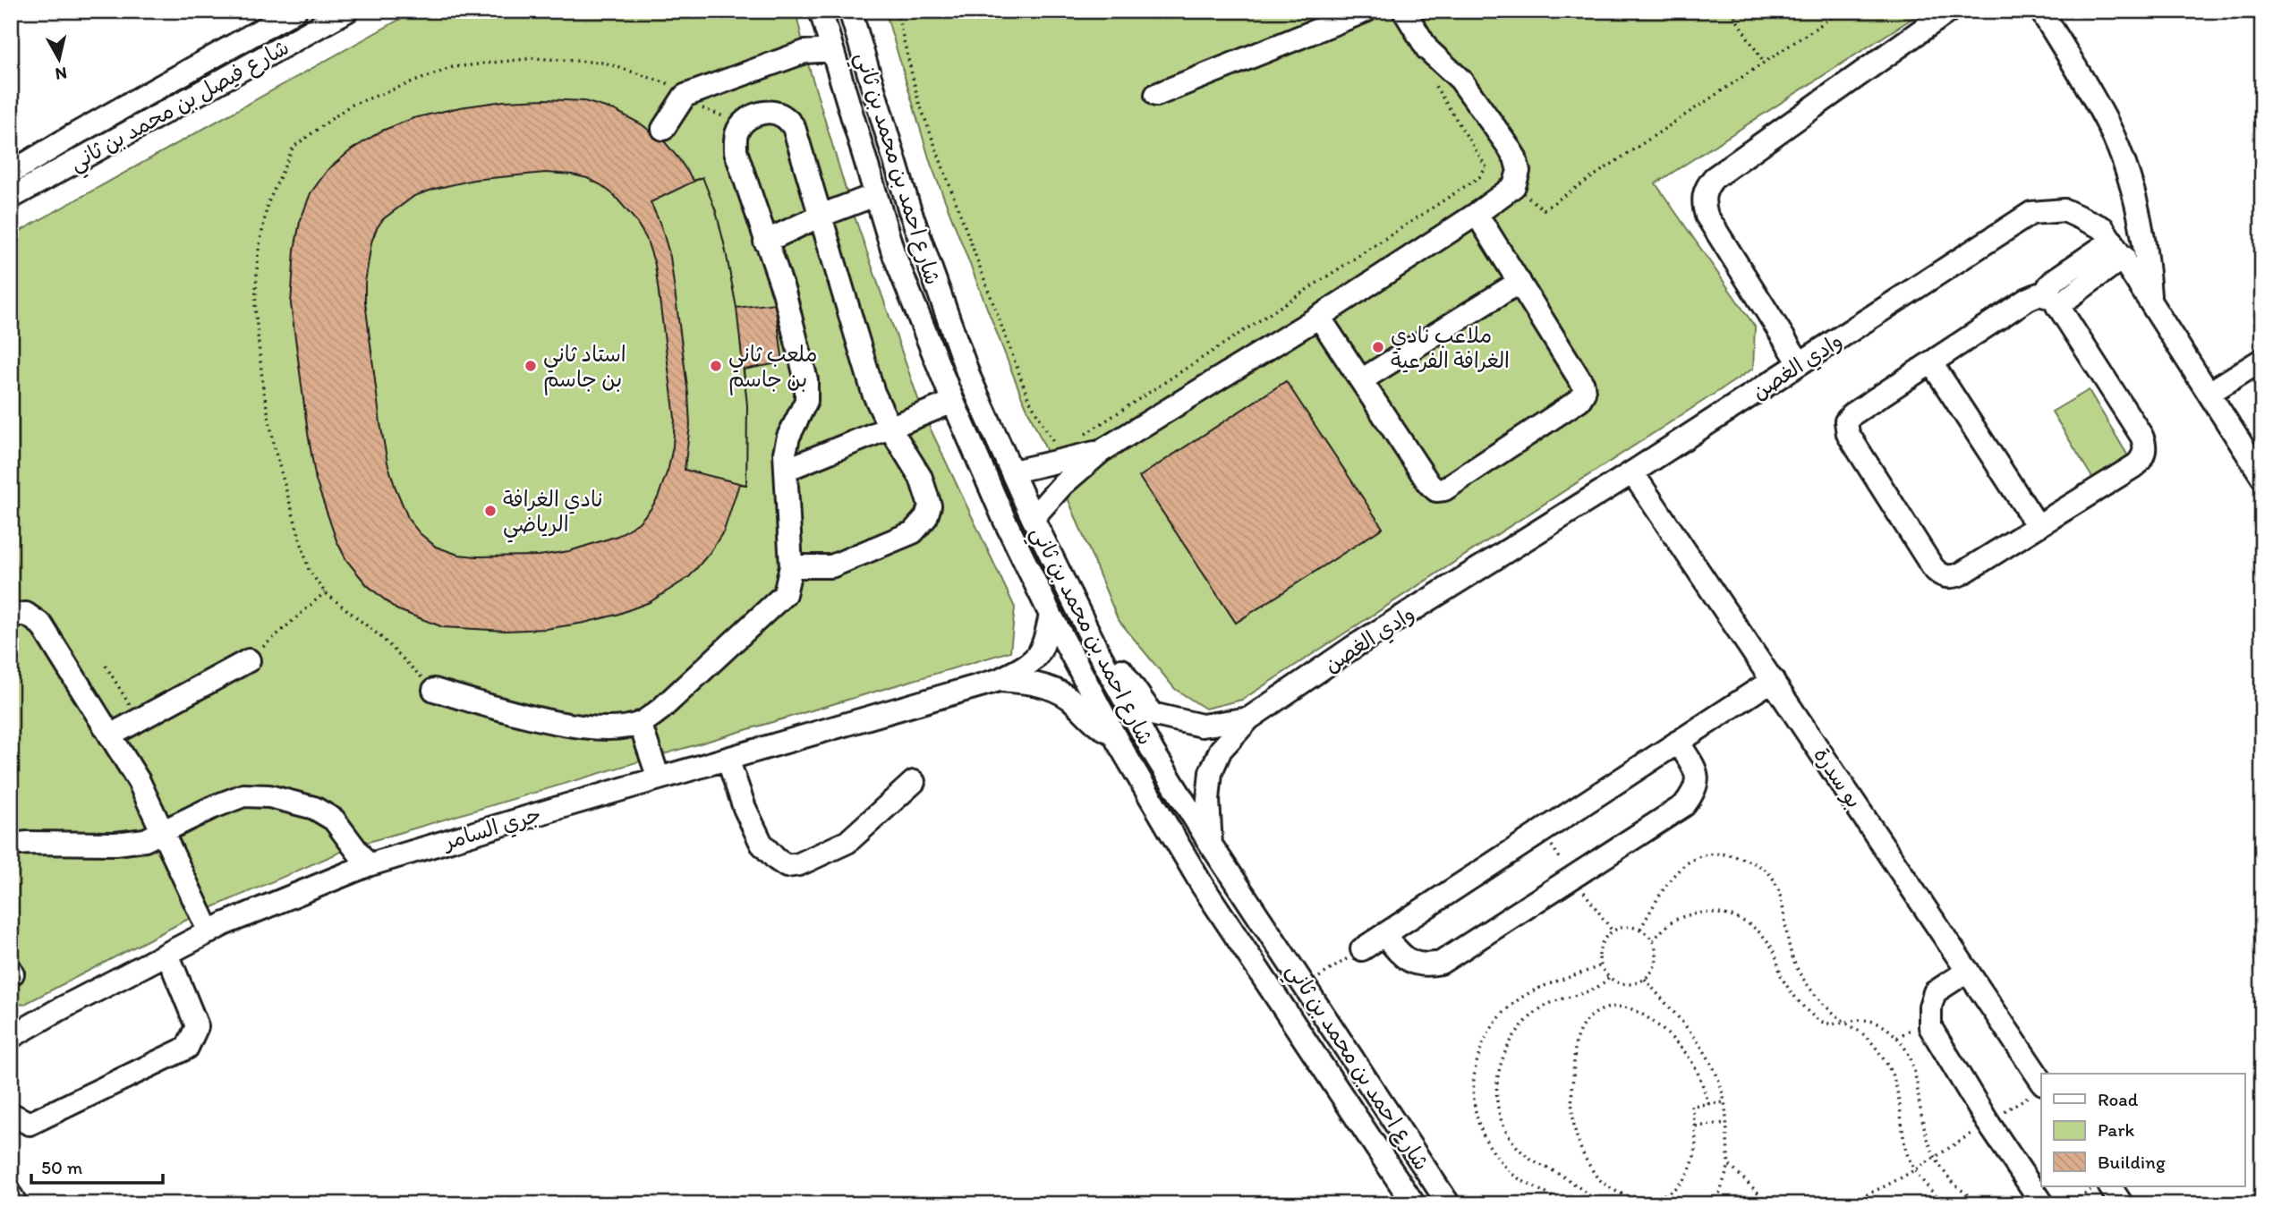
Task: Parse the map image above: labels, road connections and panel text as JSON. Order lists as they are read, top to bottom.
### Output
{
  "streets": {
    "street": [
      "شارع فيصل بن محمد بن ثاني",
      "شارع احمد بن محمد بن ثاني",
      "وادي الغصن",
      "بو سدرة",
      "جري السامر"
    ]
  },
  "crossings": [
    ["شارع احمد بن محمد بن ثاني", "وادي الغصن"],
    ["شارع احمد بن محمد بن ثاني", "جري السامر"],
    ["وادي الغصن", "بو سدرة"]
  ],
  "places": [
    "ملاعب نادي الغرافة الفرعية",
    "استاد ثاني بن جاسم",
    "ملعب ثاني بن جاسم",
    "نادي الغرافة الرياضي"
  ],
  "legend": ["Road", "Park", "Building"],
  "scale_bar": "50 m",
  "north": "bottom"
}
